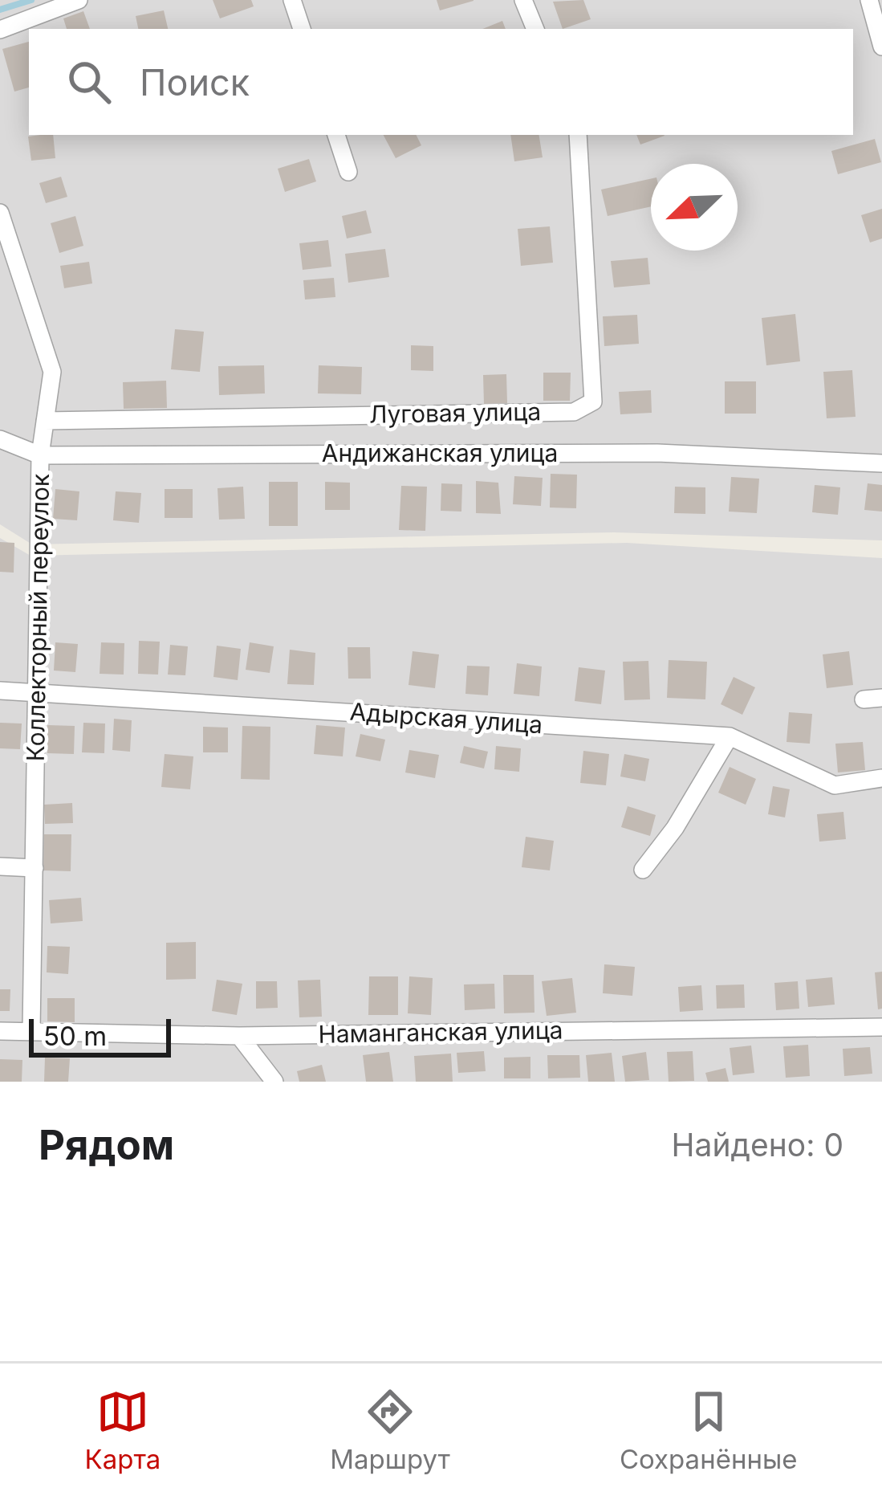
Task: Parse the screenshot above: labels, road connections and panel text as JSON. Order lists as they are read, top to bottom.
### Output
{
  "streets": {
    "street": [
      "Луговая улица",
      "Андижанская улица",
      "Коллекторный переулок",
      "Адырская улица",
      "Наманганская улица"
    ]
  },
  "crossings": [
    ["Луговая улица", "Коллекторный переулок"],
    ["Андижанская улица", "Коллекторный переулок"],
    ["Коллекторный переулок", "Адырская улица"],
    ["Коллекторный переулок", "Наманганская улица"]
  ],
  "scale_bar": "50 m",
  "north": "bottom left",
  "page": {
    "search": "Поиск",
    "scale": "50 m",
    "heading": ["Рядом", "Найдено: 0"],
    "nav": ["Карта", "Маршрут", "Сохранённые"]
  }
}
